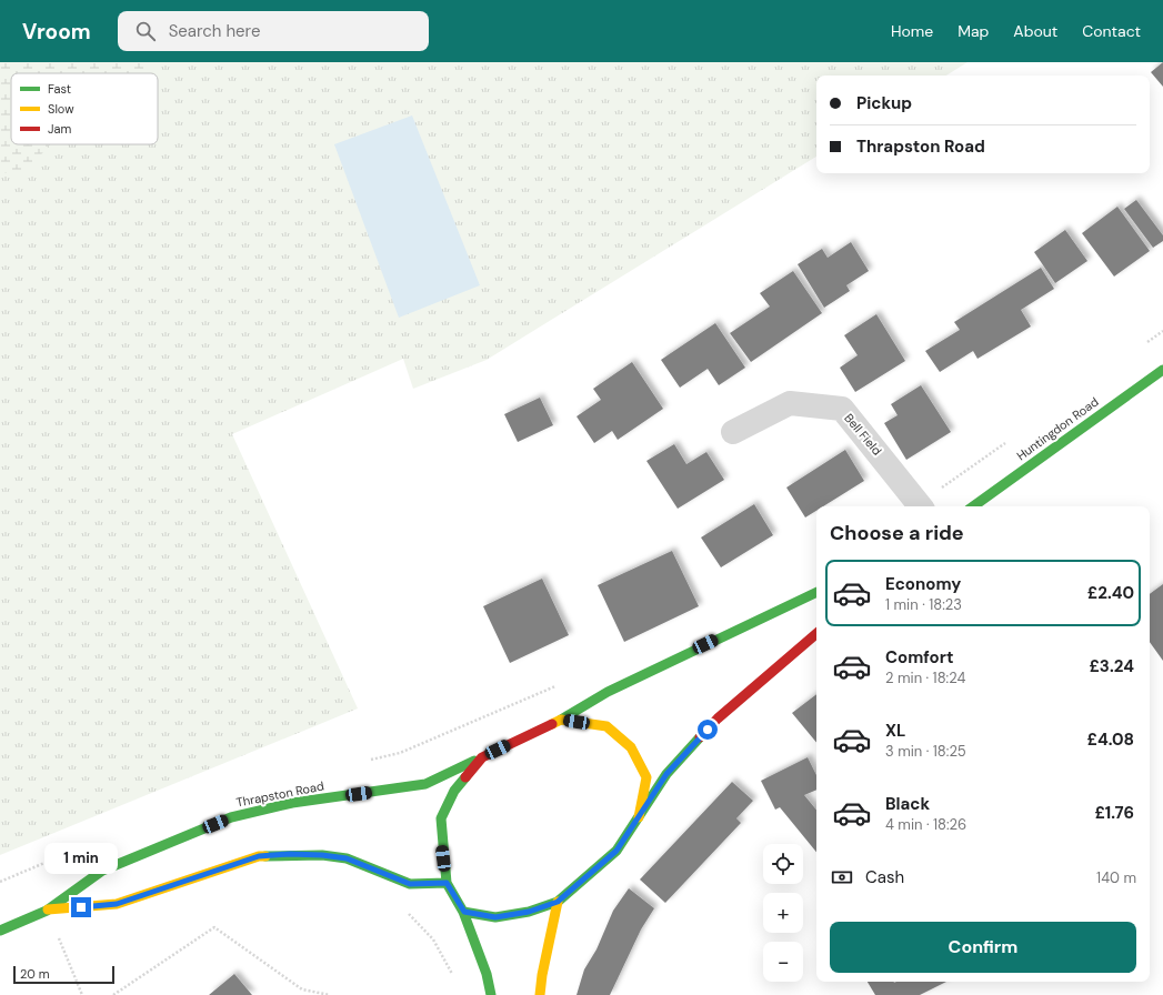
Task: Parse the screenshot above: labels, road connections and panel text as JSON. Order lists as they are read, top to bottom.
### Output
{
  "streets": {
    "main road": ["Huntingdon Road", "Thrapston Road"],
    "street": ["Bell Field"]
  },
  "legend": ["Fast", "Slow", "Jam"],
  "scale_bar": "20 m",
  "page": {
    "header": "Vroom",
    "search": "Search here",
    "nav": [
      "Home",
      "Map",
      "About",
      "Contact"
    ],
    "banner": ["Pickup", "Thrapston Road"],
    "heading": "Choose a ride",
    "list": [
      {
        "name": "Economy",
        "note": "1 min · 18:23",
        "value": "£2.40"
      },
      {
        "name": "Comfort",
        "note": "2 min · 18:24",
        "value": "£3.24"
      },
      {
        "name": "XL",
        "note": "3 min · 18:25",
        "value": "£4.08"
      },
      {
        "name": "Black",
        "note": "4 min · 18:26",
        "value": "£1.76"
      }
    ],
    "bubble": "1 min",
    "map_buttons": ["+", "−"],
    "pay": ["Cash", "140 m"],
    "buttons": "Confirm",
    "scale": "20 m"
  }
}
